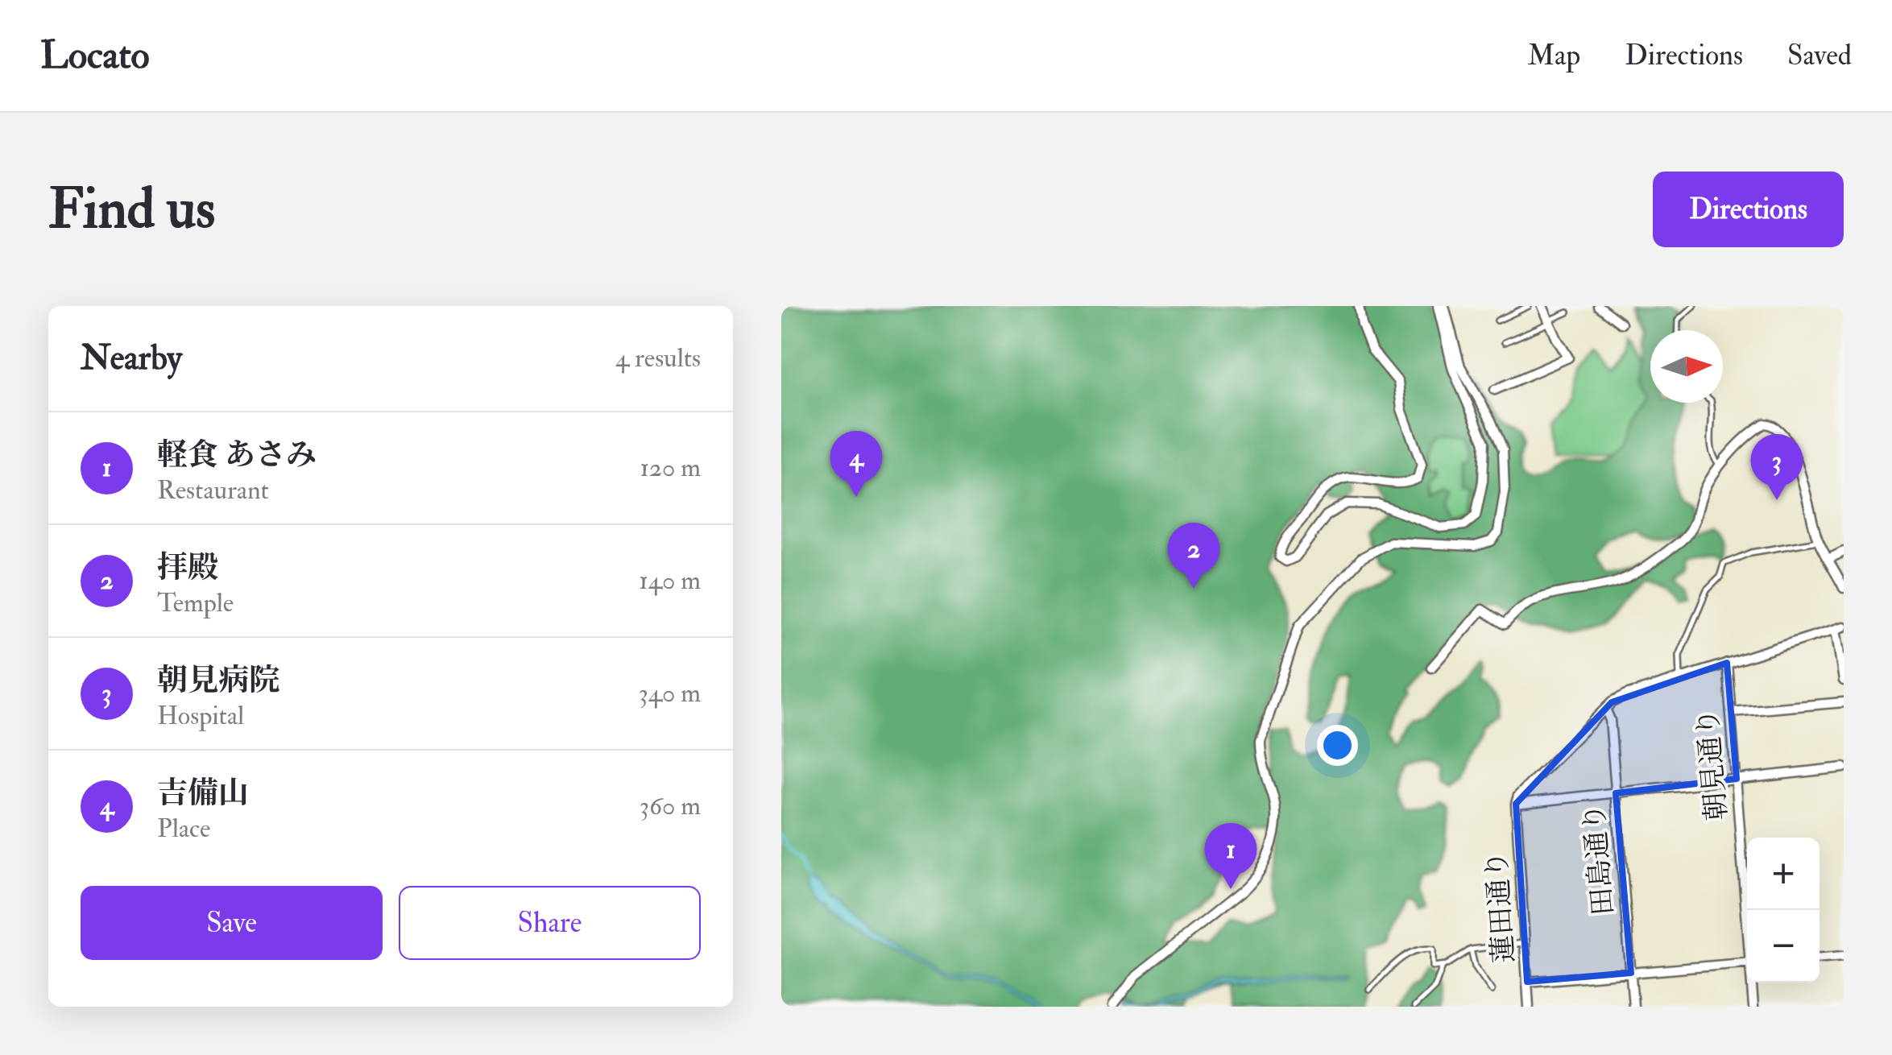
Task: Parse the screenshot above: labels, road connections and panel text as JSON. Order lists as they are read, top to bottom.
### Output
{
  "streets": {
    "street": ["朝見通り", "田島通り", "蓮田通り"]
  },
  "north": "right",
  "page": {
    "header": "Locato",
    "nav": ["Map", "Directions", "Saved"],
    "buttons": [
      "Directions",
      ["Save", "Share"]
    ],
    "title": "Find us",
    "heading": ["Nearby", "4 results"],
    "list": [
      {
        "mark": "1",
        "name": "軽食 あさみ",
        "note": "Restaurant",
        "value": "120 m"
      },
      {
        "mark": "2",
        "name": "拝殿",
        "note": "Temple",
        "value": "140 m"
      },
      {
        "mark": "3",
        "name": "朝見病院",
        "note": "Hospital",
        "value": "340 m"
      },
      {
        "mark": "4",
        "name": "吉備山",
        "note": "Place",
        "value": "360 m"
      }
    ],
    "pins": [
      "4",
      "3",
      "2",
      "1"
    ],
    "map_buttons": ["+", "−"]
  }
}
